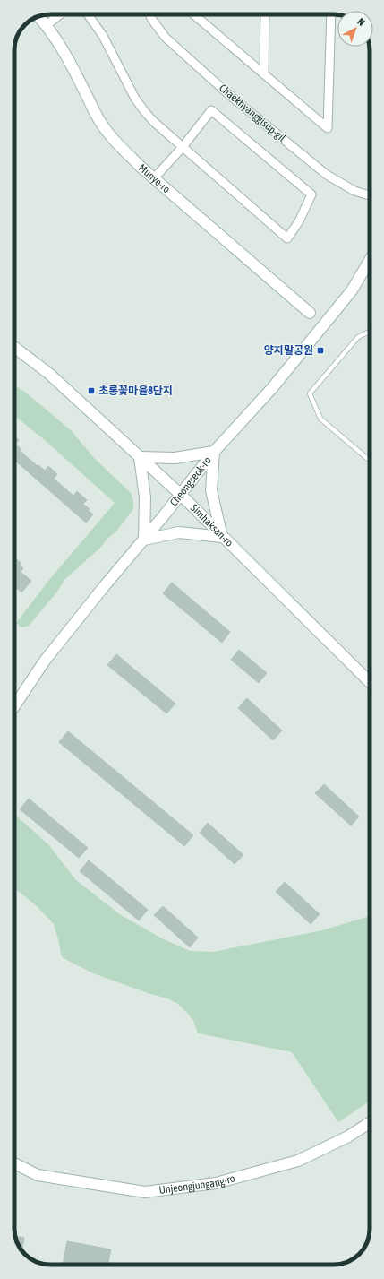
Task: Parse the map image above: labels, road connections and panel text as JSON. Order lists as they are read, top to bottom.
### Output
{
  "streets": {
    "street": [
      "Chaekhyanggisup-gil",
      "Munye-ro",
      "Cheongseok-ro",
      "Simhaksan-ro",
      "Unjeongjungang-ro"
    ]
  },
  "crossings": [
    ["Cheongseok-ro", "Simhaksan-ro"]
  ],
  "places": {
    "transit": ["양지말공원", "초롱꽃마을8단지"]
  },
  "north": "top right"
}
